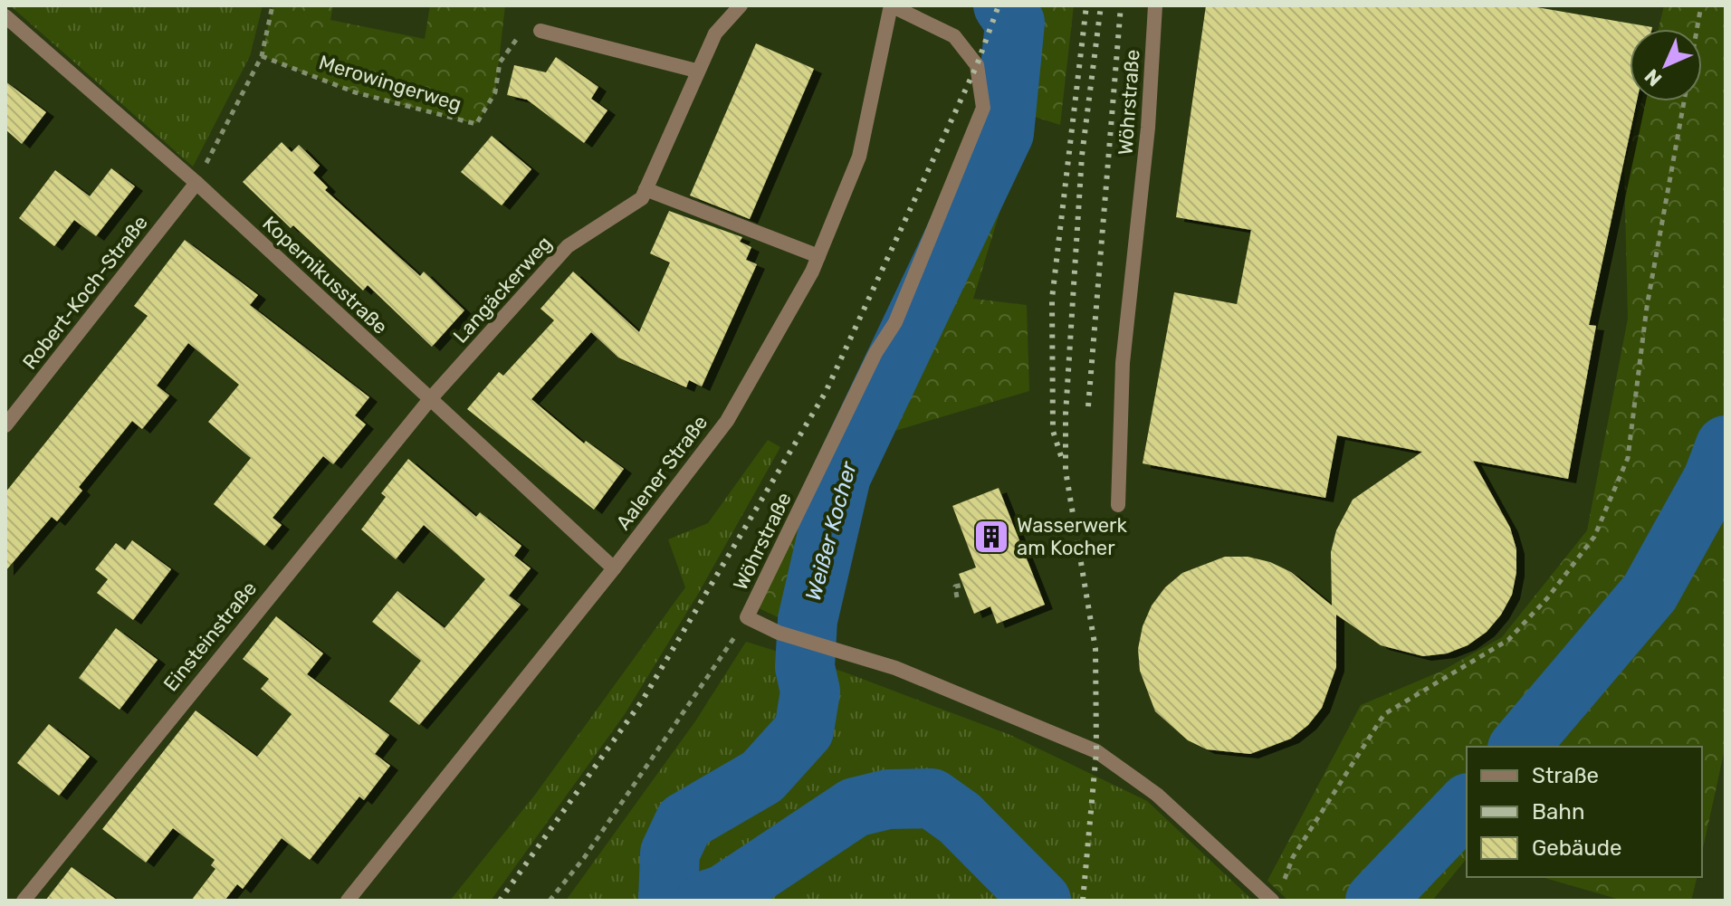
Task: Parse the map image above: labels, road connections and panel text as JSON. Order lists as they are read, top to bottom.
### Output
{
  "streets": {
    "street": [
      "Wöhrstraße",
      "Kopernikusstraße",
      "Langäckerweg",
      "Robert-Koch-Straße",
      "Aalener Straße",
      "Einsteinstraße"
    ],
    "path": ["Merowingerweg"]
  },
  "crossings": [
    ["Wöhrstraße", "Aalener Straße"],
    ["Kopernikusstraße", "Langäckerweg"],
    ["Kopernikusstraße", "Robert-Koch-Straße"],
    ["Kopernikusstraße", "Aalener Straße"],
    ["Kopernikusstraße", "Einsteinstraße"],
    ["Langäckerweg", "Einsteinstraße"]
  ],
  "water": ["Weißer Kocher"],
  "places": {
    "building": ["Wasserwerk am Kocher"]
  },
  "legend": ["Straße", "Bahn", "Gebäude"],
  "north": "bottom left"
}
